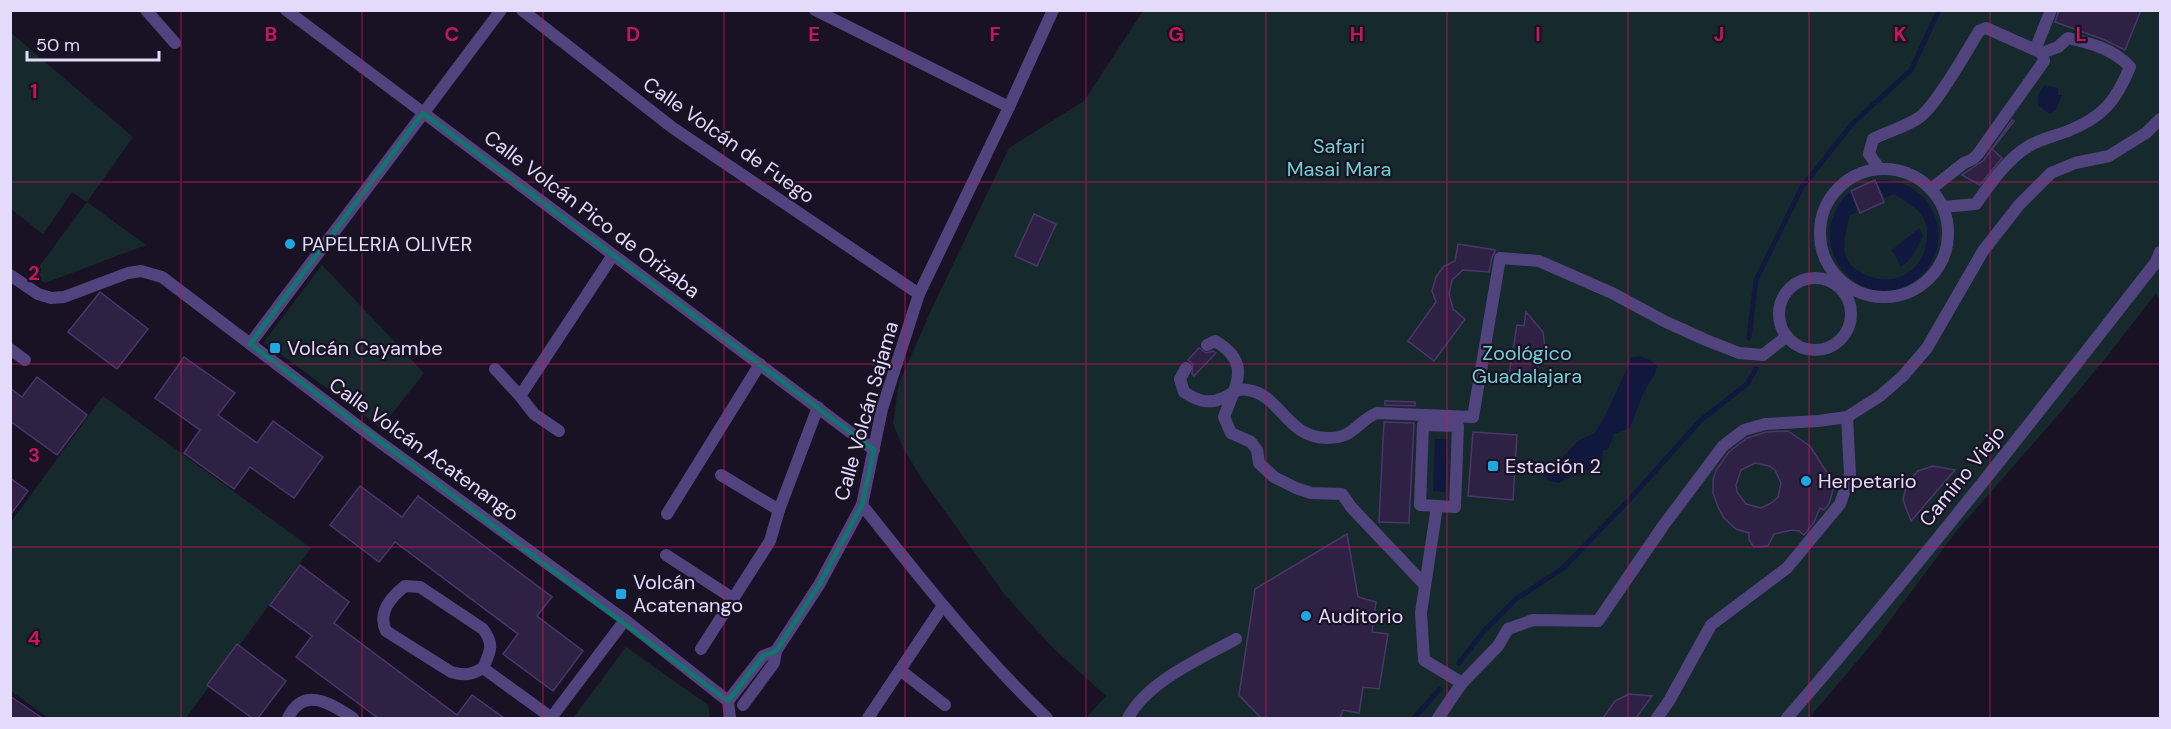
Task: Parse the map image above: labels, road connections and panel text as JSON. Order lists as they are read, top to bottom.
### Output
{
  "streets": {
    "street": [
      "Calle Volcán de Fuego",
      "Calle Volcán Pico de Orizaba",
      "Calle Volcán Sajama",
      "Calle Volcán Acatenango",
      "Camino Viejo"
    ]
  },
  "crossings": [
    ["Calle Volcán de Fuego", "Calle Volcán Sajama"],
    ["Calle Volcán Pico de Orizaba", "Calle Volcán Sajama"],
    ["Calle Volcán Sajama", "Calle Volcán Acatenango"]
  ],
  "parks": ["Safari Masai Mara", "Zoológico Guadalajara"],
  "places": {
    "other": ["PAPELERIA OLIVER", "Herpetario", "Auditorio"],
    "transit": ["Volcán Cayambe", "Estación 2", "Volcán Acatenango"]
  },
  "scale_bar": "50 m",
  "grid": {
    "columns": [
      "B",
      "C",
      "D",
      "E",
      "F",
      "G",
      "H",
      "I",
      "J",
      "K",
      "L"
    ],
    "rows": [
      "1",
      "2",
      "3",
      "4"
    ]
  }
}
